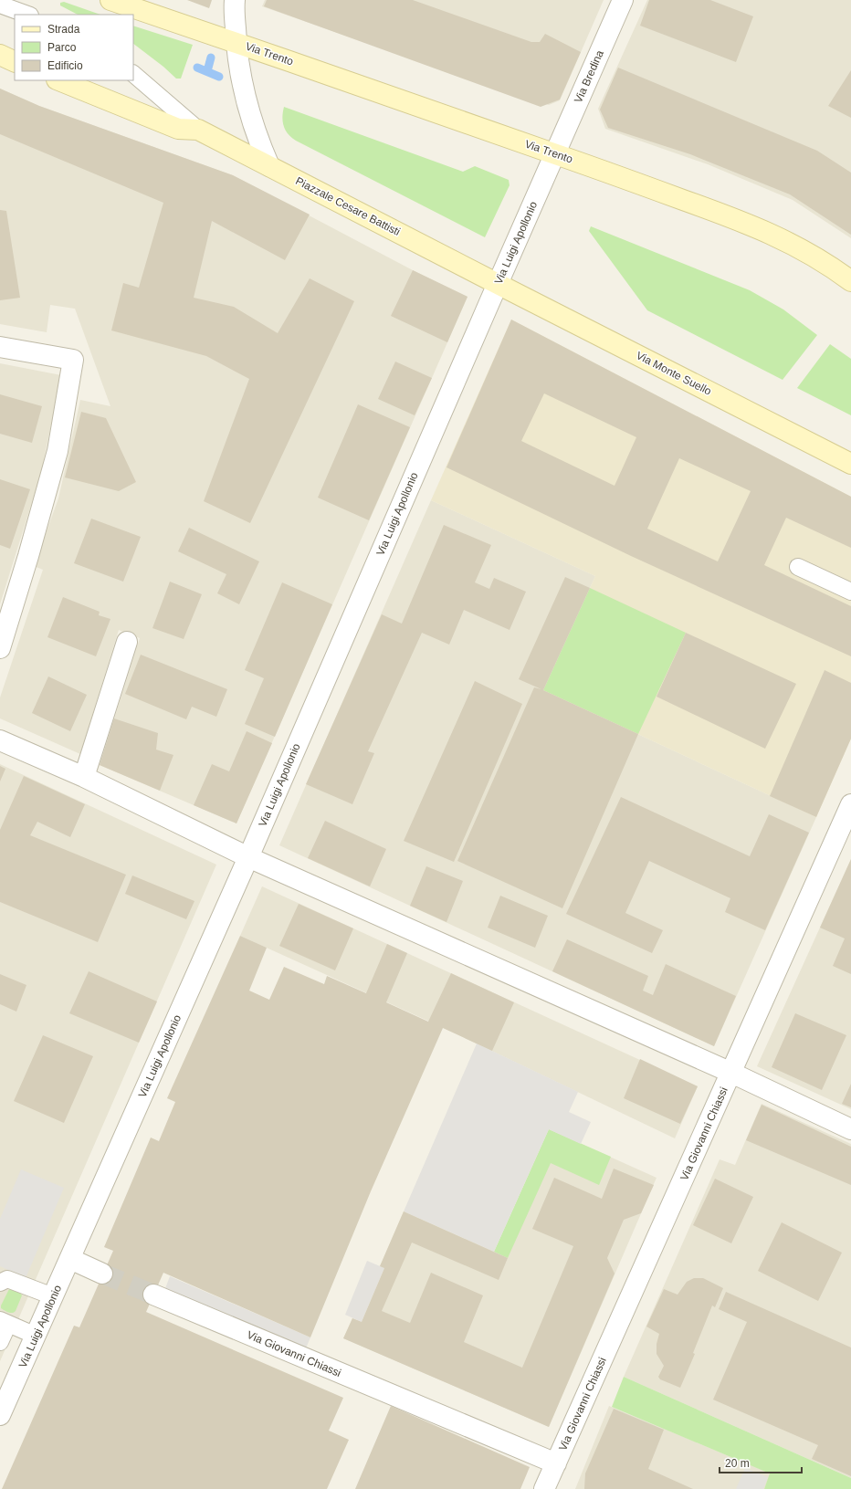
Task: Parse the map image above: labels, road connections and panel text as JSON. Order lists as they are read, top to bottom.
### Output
{
  "streets": {
    "main road": ["Via Trento", "Piazzale Cesare Battisti", "Via Monte Suello"],
    "street": ["Via Bredina", "Via Luigi Apollonio", "Via Giovanni Chiassi"]
  },
  "crossings": [
    ["Via Trento", "Via Bredina"],
    ["Via Trento", "Via Luigi Apollonio"],
    ["Via Bredina", "Via Luigi Apollonio"],
    ["Piazzale Cesare Battisti", "Via Luigi Apollonio"],
    ["Piazzale Cesare Battisti", "Via Monte Suello"],
    ["Via Luigi Apollonio", "Via Monte Suello"]
  ],
  "legend": ["Strada", "Parco", "Edificio"],
  "scale_bar": "20 m"
}
